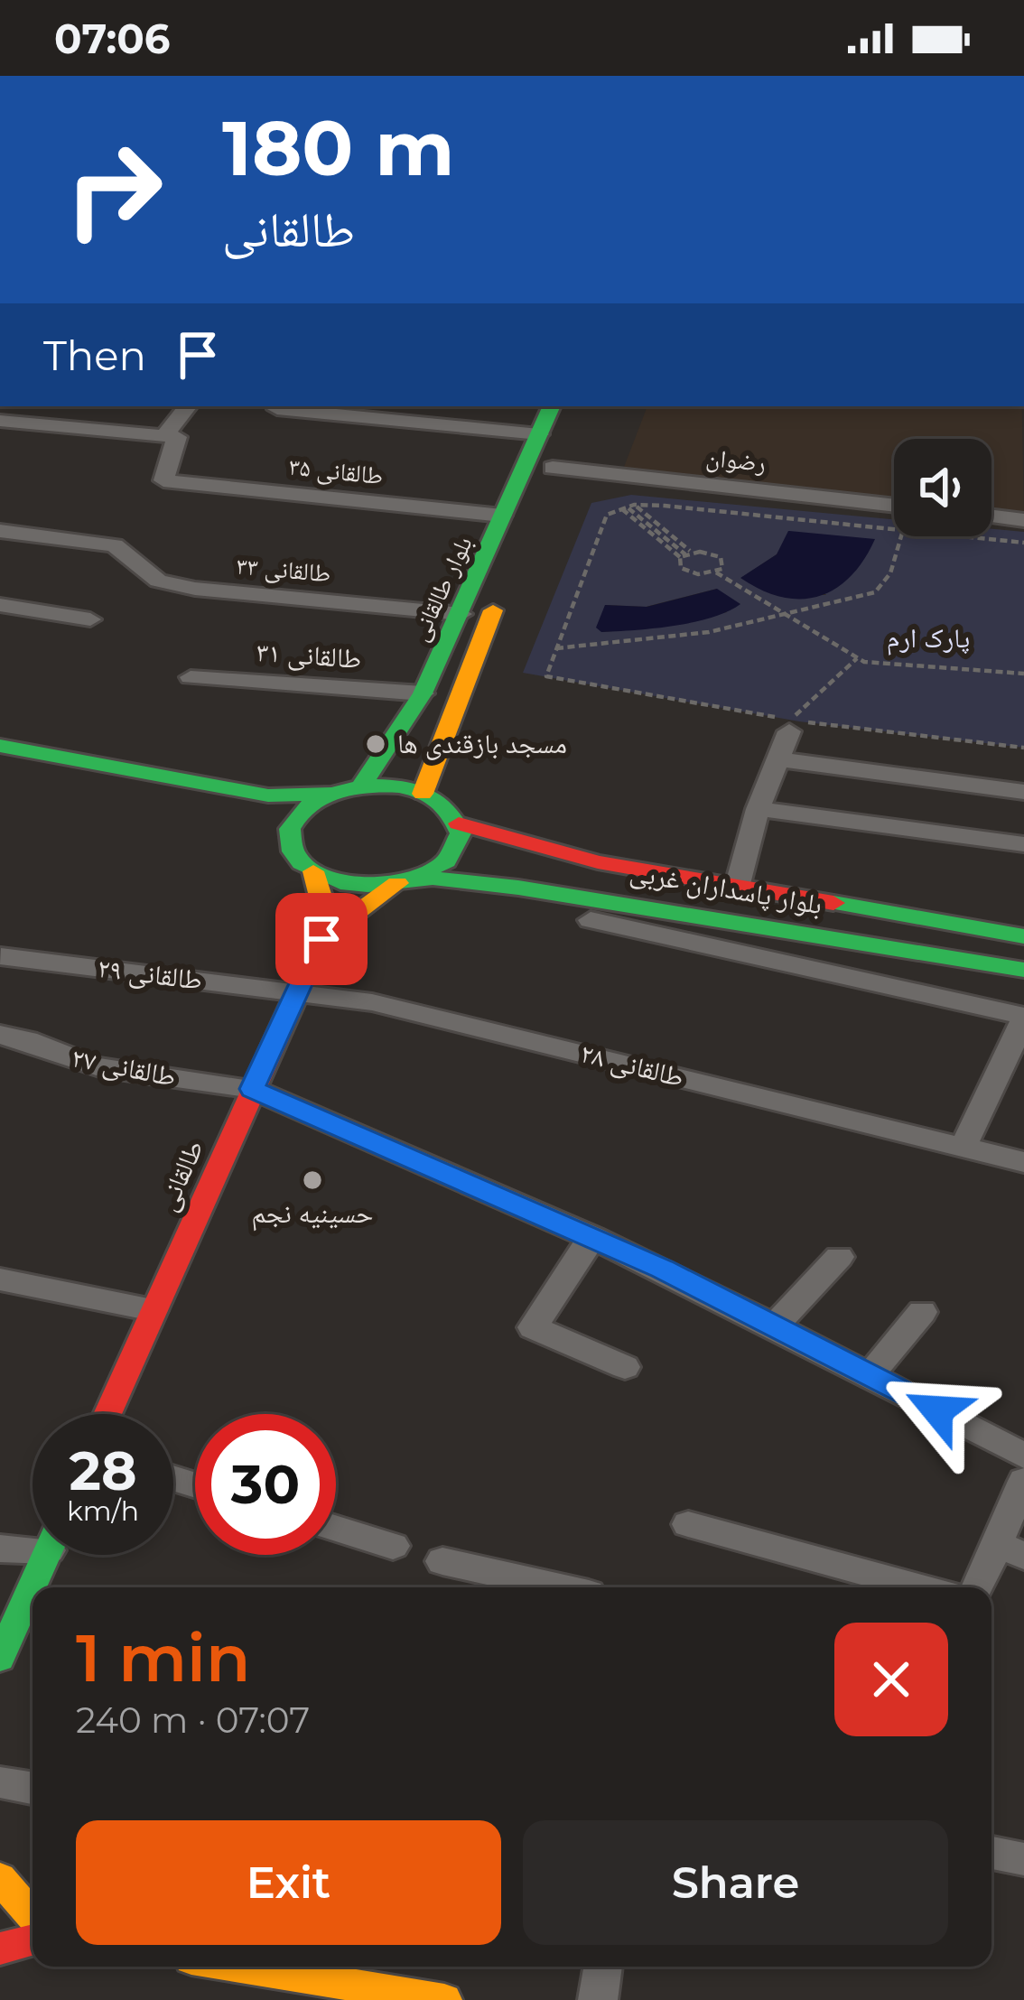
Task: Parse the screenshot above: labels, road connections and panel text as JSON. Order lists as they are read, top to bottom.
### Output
{
  "streets": {
    "main road": ["بلوار طالقانی", "بلوار پاسداران غربی", "طالقانی"],
    "street": [
      "رضوان",
      "طالقانی ۳۵",
      "طالقانی ۳۳",
      "طالقانی ۳۱",
      "طالقانی ۲۹",
      "طالقانی ۲۸",
      "طالقانی ۲۷"
    ]
  },
  "crossings": [
    ["طالقانی ۳۵", "بلوار طالقانی"],
    ["طالقانی ۳۳", "بلوار طالقانی"],
    ["بلوار طالقانی", "طالقانی ۳۱"],
    ["بلوار طالقانی", "بلوار پاسداران غربی"],
    ["طالقانی ۲۹", "طالقانی ۲۸"],
    ["طالقانی ۲۹", "طالقانی"],
    ["طالقانی ۲۸", "طالقانی"],
    ["طالقانی ۲۷", "طالقانی"]
  ],
  "parks": ["پارک ارم"],
  "places": ["مسجد بازقندی ها", "حسینیه نجم"],
  "page": {
    "status": "07:06",
    "turn": ["180 m", "طالقانی"],
    "then": "Then",
    "speed": "28 km/h",
    "limit": "30",
    "heading": ["1 min", "240 m · 07:07"],
    "buttons": ["Exit", "Share"]
  }
}
